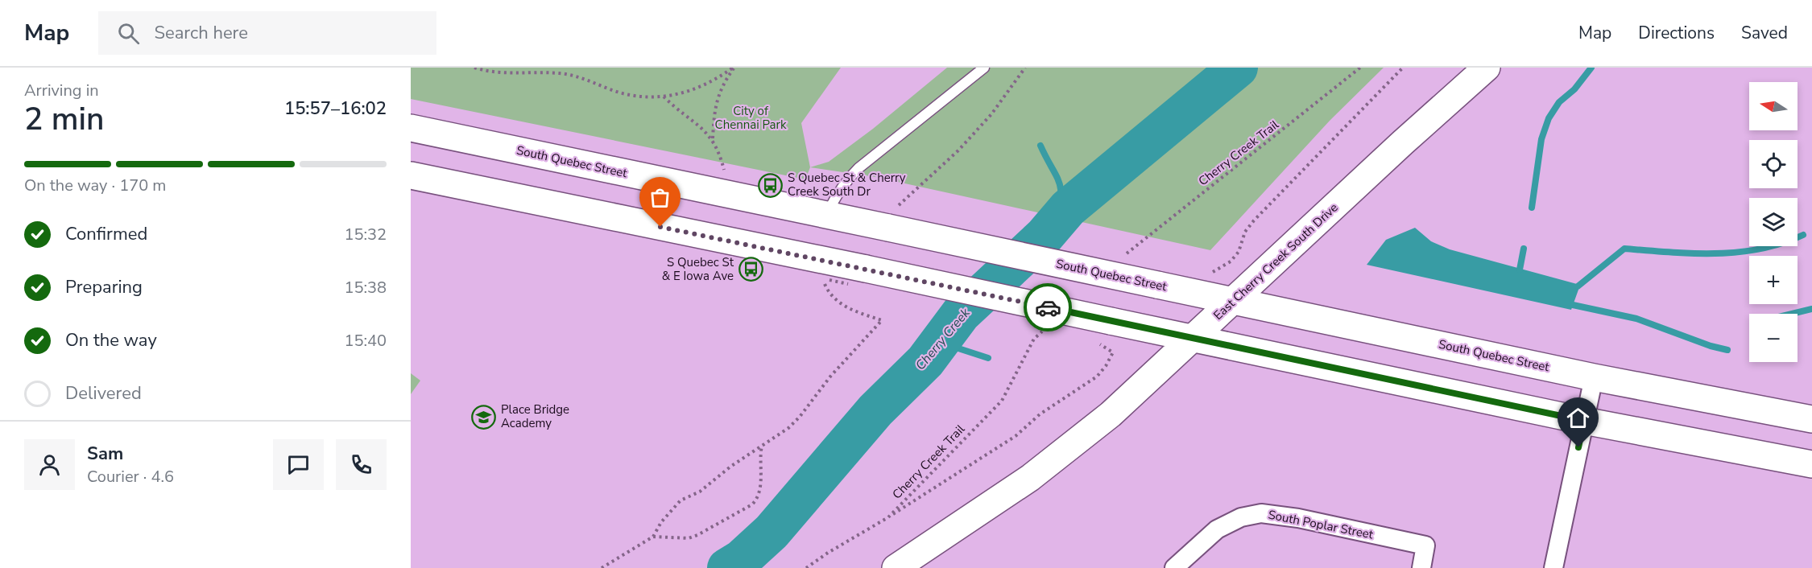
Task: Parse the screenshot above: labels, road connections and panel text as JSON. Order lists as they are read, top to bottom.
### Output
{
  "streets": {
    "main road": ["South Quebec Street", "East Cherry Creek South Drive"],
    "street": ["South Poplar Street"],
    "path": ["Cherry Creek Trail"]
  },
  "crossings": [
    ["South Quebec Street", "East Cherry Creek South Drive"]
  ],
  "water": ["Cherry Creek"],
  "parks": ["City of Chennai Park"],
  "places": {
    "bus stop": ["S Quebec St & Cherry Creek South Dr", "S Quebec St & E Iowa Ave"],
    "school or university": ["Place Bridge Academy"]
  },
  "north": "left",
  "page": {
    "header": "Map",
    "search": "Search here",
    "nav": ["Map", "Directions", "Saved"],
    "heading": ["2 min", "Arriving in", "15:57–16:02"],
    "panel": ["Sam", "Courier · 4.6"],
    "map_buttons": ["+", "−"],
    "bar": "On the way · 170 m",
    "list": [
      ["Confirmed", "15:32"],
      ["Preparing", "15:38"],
      ["On the way", "15:40"],
      "Delivered"
    ]
  }
}
